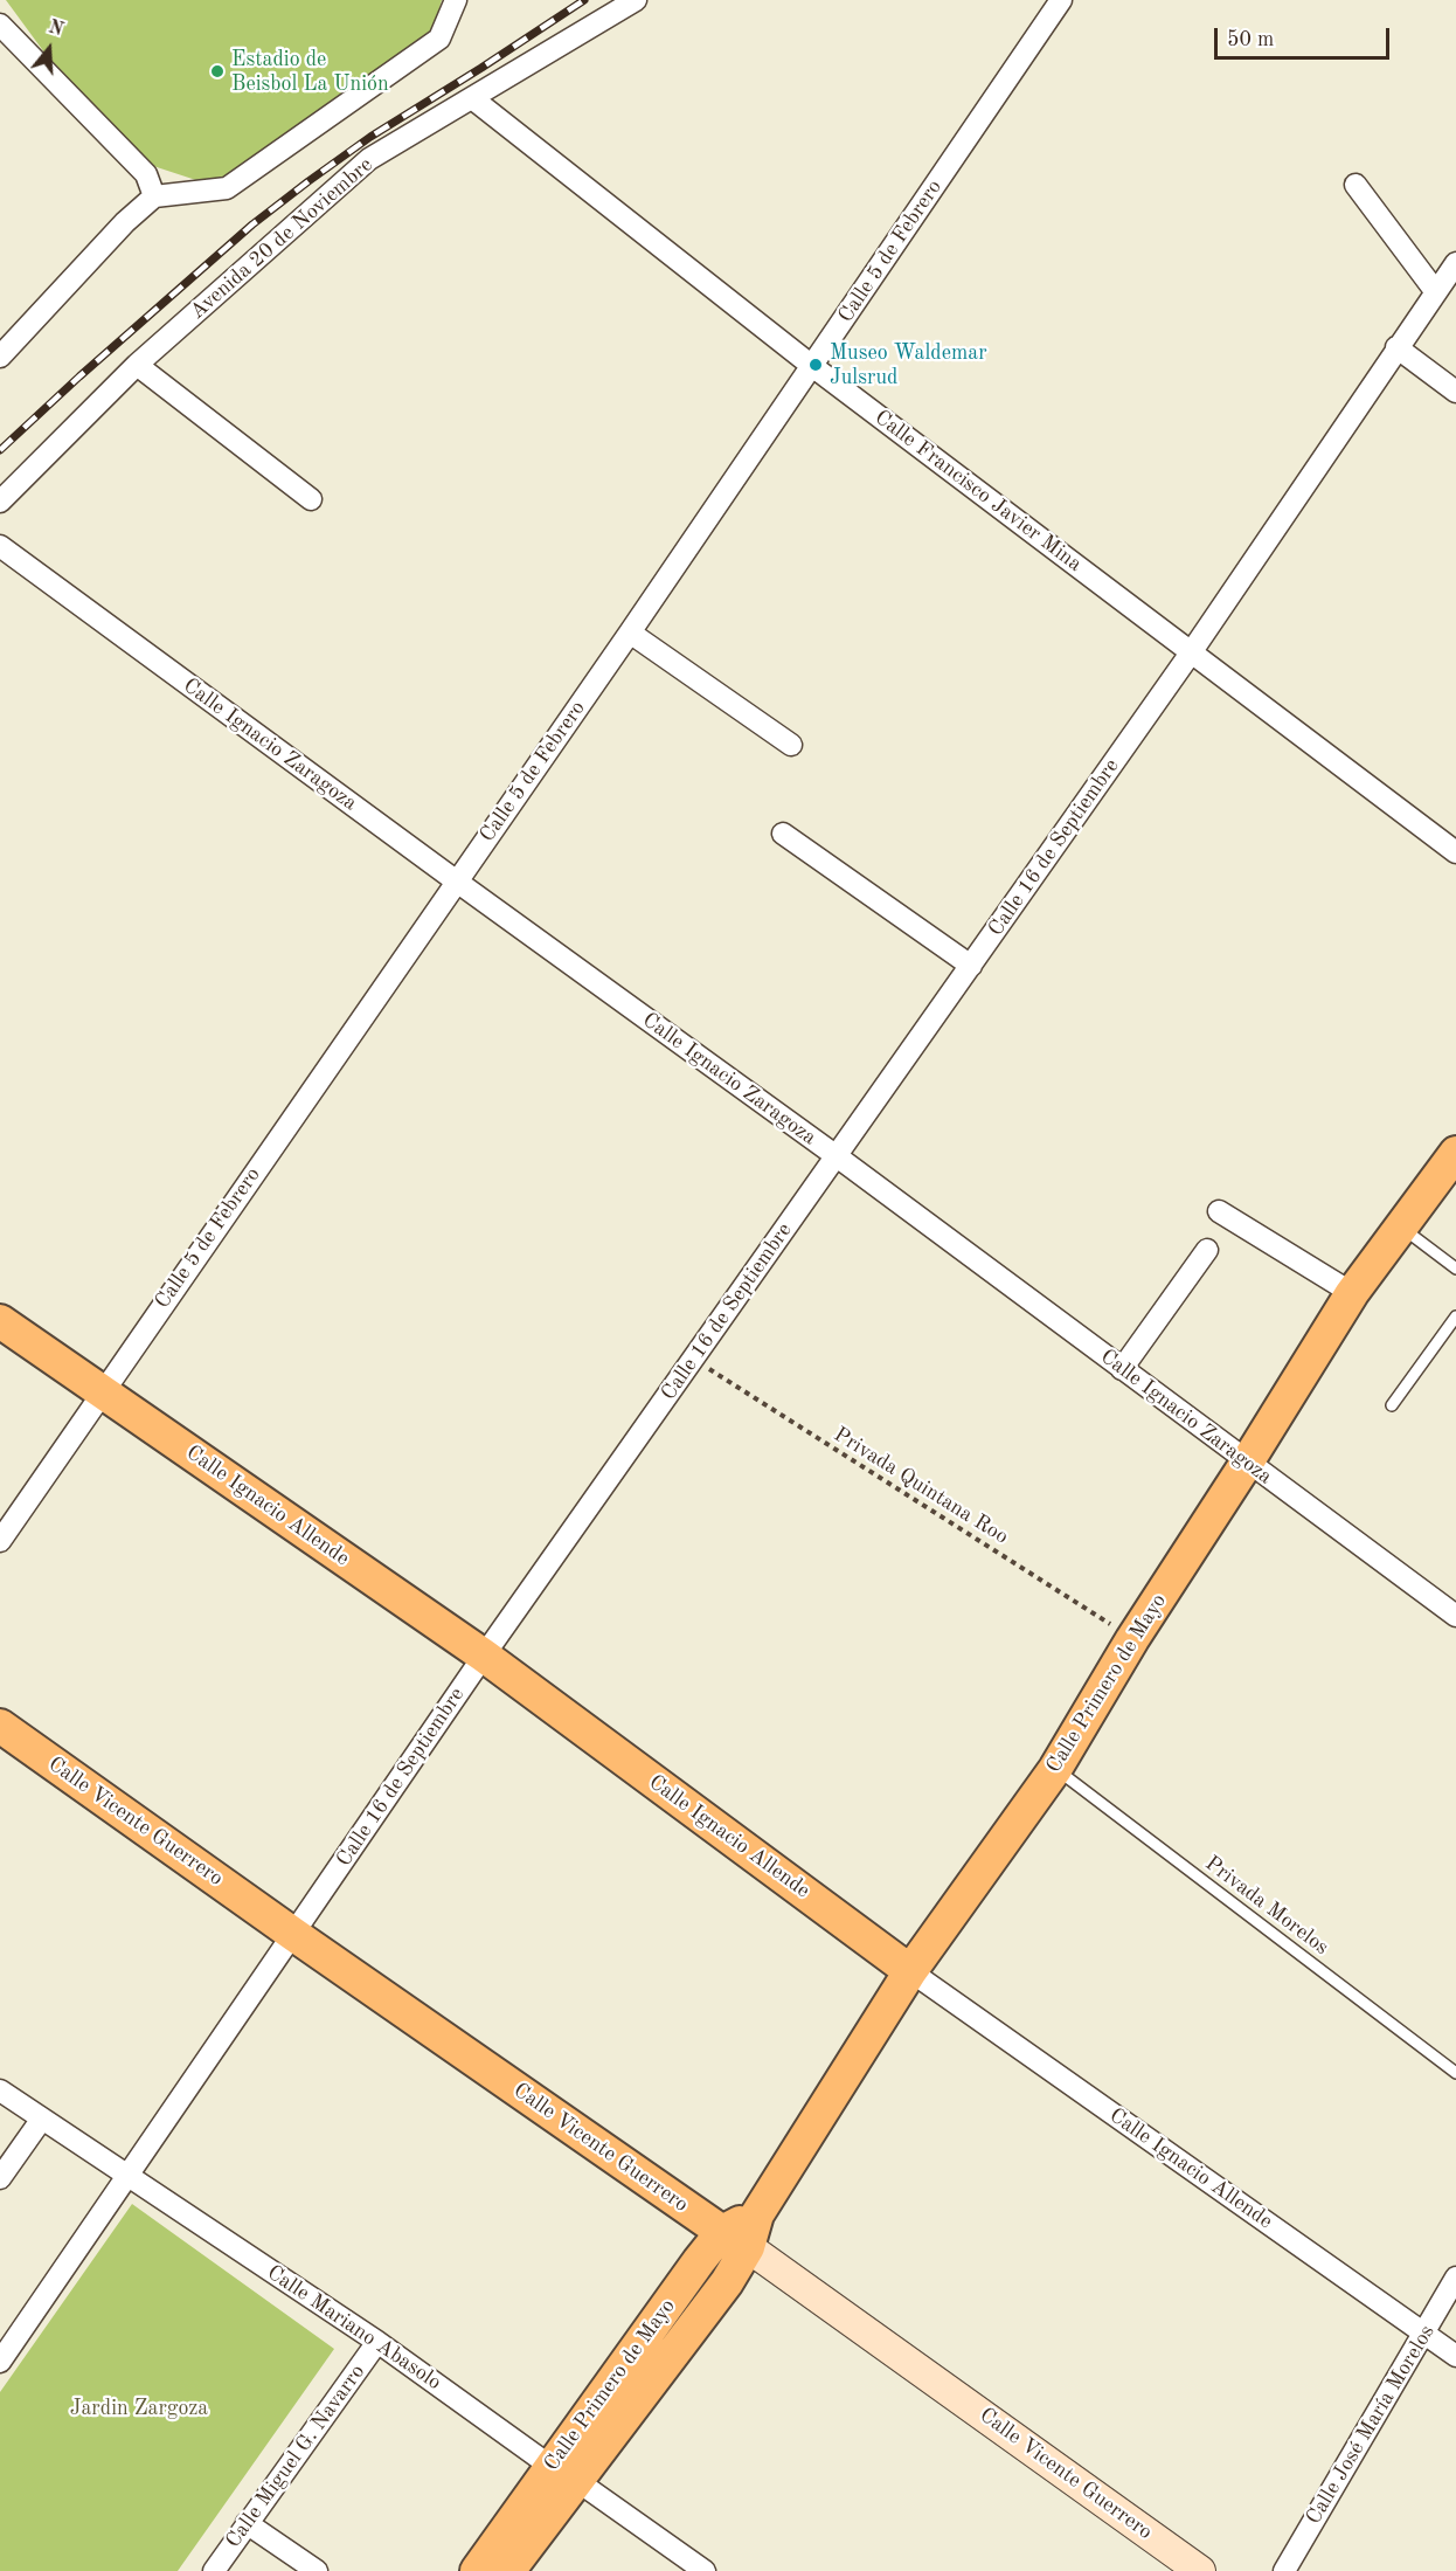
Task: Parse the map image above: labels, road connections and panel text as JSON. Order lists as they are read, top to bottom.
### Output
{
  "streets": {
    "main road": ["Calle Ignacio Allende", "Calle Primero de Mayo", "Calle Vicente Guerrero"],
    "street": [
      "Avenida 20 de Noviembre",
      "Calle 5 de Febrero",
      "Calle Francisco Javier Mina",
      "Calle Ignacio Zaragoza",
      "Calle 16 de Septiembre",
      "Calle Mariano Abasolo",
      "Calle José María Morelos",
      "Calle Miguel G. Navarro"
    ],
    "lane": ["Privada Morelos"],
    "path": ["Privada Quintana Roo"]
  },
  "crossings": [
    ["Avenida 20 de Noviembre", "Calle Francisco Javier Mina"],
    ["Calle 5 de Febrero", "Calle Francisco Javier Mina"],
    ["Calle 5 de Febrero", "Calle Ignacio Zaragoza"],
    ["Calle 5 de Febrero", "Calle Ignacio Allende"],
    ["Calle Francisco Javier Mina", "Calle 16 de Septiembre"],
    ["Calle Ignacio Zaragoza", "Calle 16 de Septiembre"],
    ["Calle Ignacio Zaragoza", "Calle Primero de Mayo"],
    ["Calle 16 de Septiembre", "Privada Quintana Roo"],
    ["Calle 16 de Septiembre", "Calle Ignacio Allende"],
    ["Calle 16 de Septiembre", "Calle Vicente Guerrero"],
    ["Calle 16 de Septiembre", "Calle Mariano Abasolo"],
    ["Privada Quintana Roo", "Calle Primero de Mayo"],
    ["Calle Ignacio Allende", "Calle Primero de Mayo"],
    ["Calle Ignacio Allende", "Calle José María Morelos"],
    ["Calle Primero de Mayo", "Calle Vicente Guerrero"],
    ["Calle Primero de Mayo", "Privada Morelos"],
    ["Calle Primero de Mayo", "Calle Mariano Abasolo"],
    ["Calle Mariano Abasolo", "Calle Miguel G. Navarro"]
  ],
  "parks": ["Jardin Zargoza"],
  "places": ["Estadio de Beisbol La Unión", "Museo Waldemar Julsrud"],
  "scale_bar": "50 m",
  "north": "top"
}
